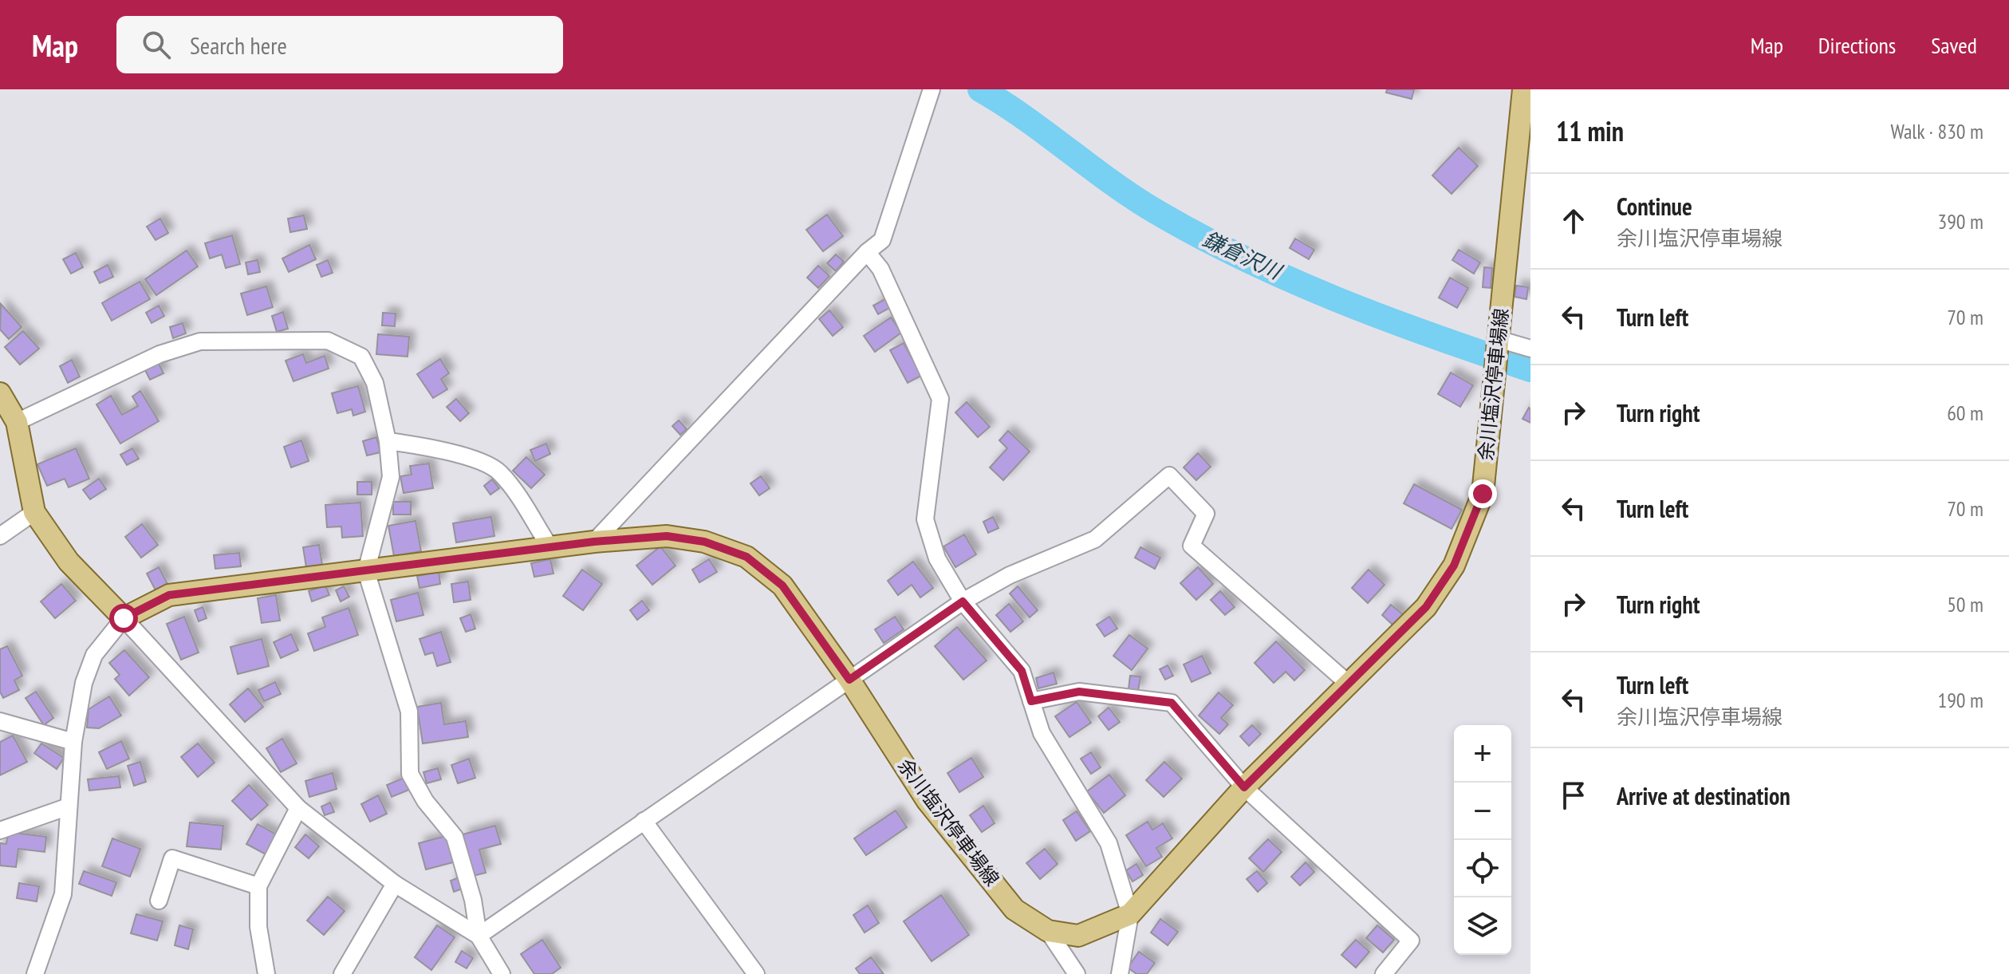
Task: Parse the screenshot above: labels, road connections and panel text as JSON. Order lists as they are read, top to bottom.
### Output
{
  "streets": {
    "main road": ["余川塩沢停車場線"]
  },
  "water": ["鎌倉沢川"],
  "page": {
    "header": "Map",
    "search": "Search here",
    "nav": ["Map", "Directions", "Saved"],
    "heading": ["11 min", "Walk · 830 m"],
    "list": [
      ["Continue", "余川塩沢停車場線", "390 m"],
      ["Turn left", "70 m"],
      ["Turn right", "60 m"],
      ["Turn left", "70 m"],
      ["Turn right", "50 m"],
      ["Turn left", "余川塩沢停車場線", "190 m"],
      "Arrive at destination"
    ],
    "map_buttons": ["+", "−"]
  }
}
